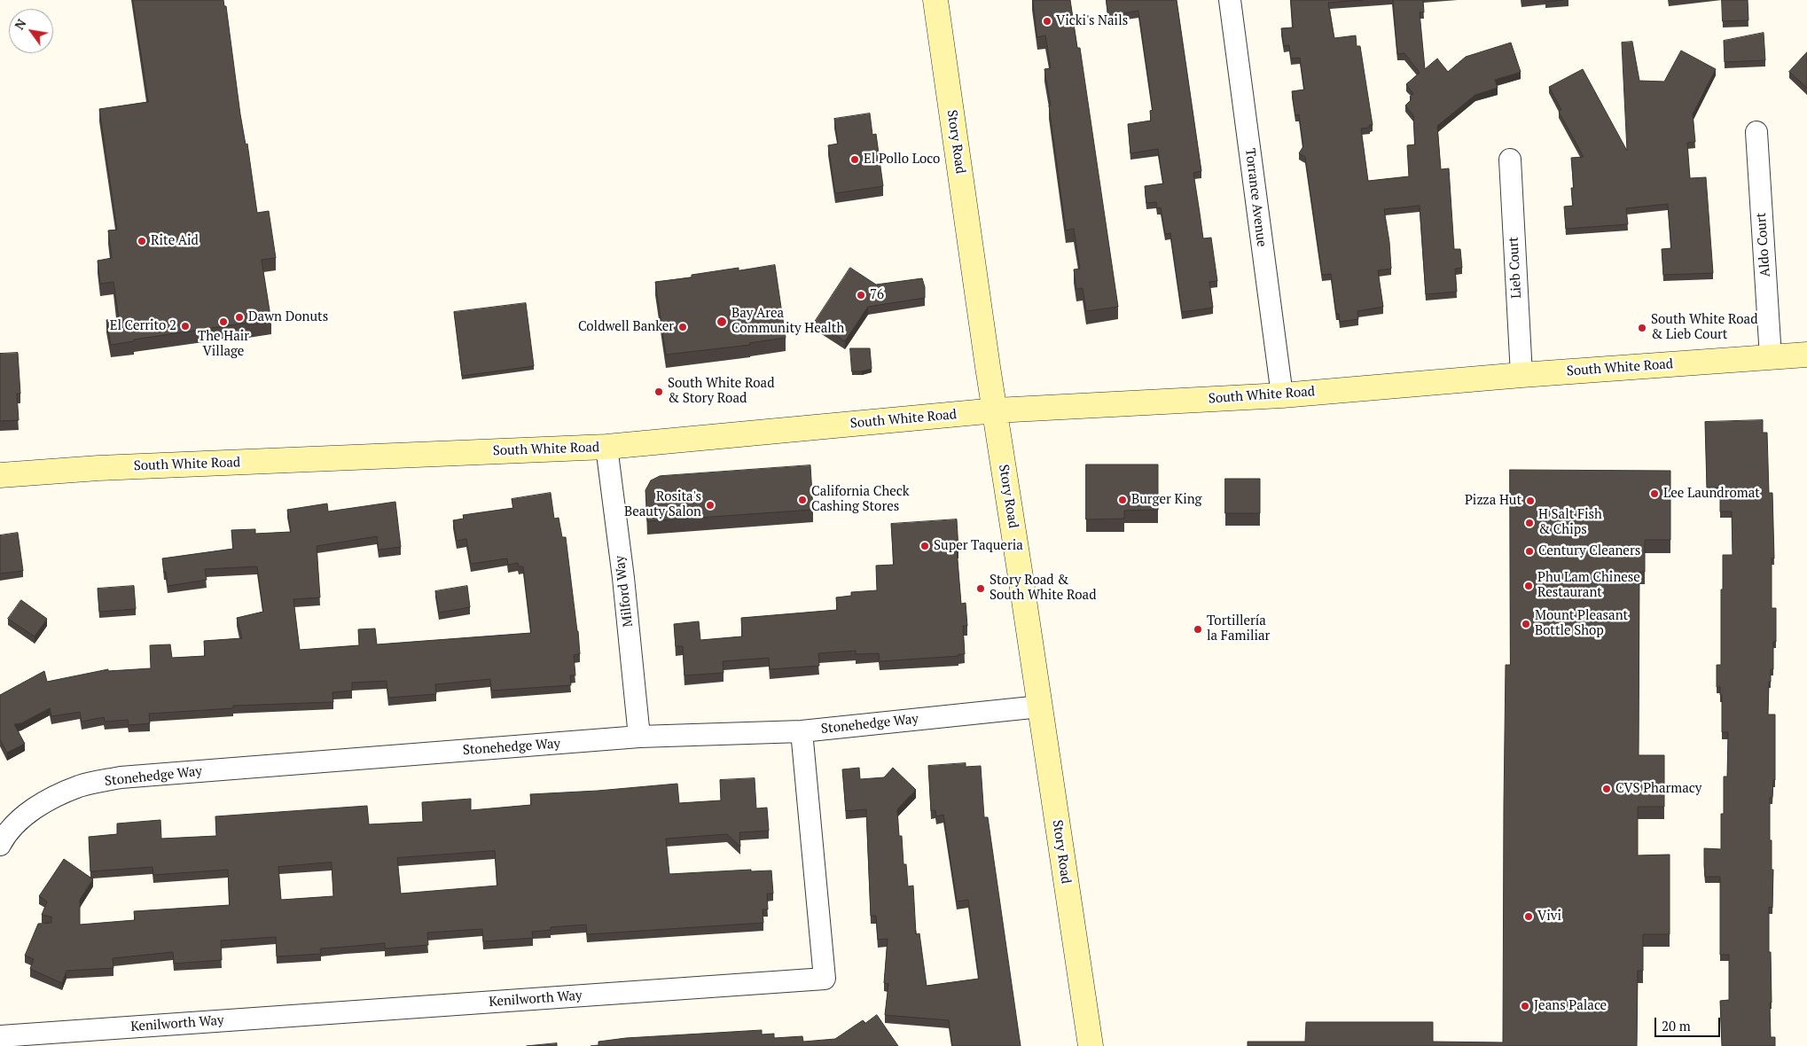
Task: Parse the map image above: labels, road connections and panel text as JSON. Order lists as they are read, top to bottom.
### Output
{
  "streets": {
    "main road": ["Story Road", "South White Road"],
    "street": [
      "Torrance Avenue",
      "Aldo Court",
      "Lieb Court",
      "Milford Way",
      "Stonehedge Way",
      "Kenilworth Way"
    ]
  },
  "crossings": [
    ["Story Road", "South White Road"],
    ["Story Road", "Stonehedge Way"],
    ["Torrance Avenue", "South White Road"],
    ["Aldo Court", "South White Road"],
    ["Lieb Court", "South White Road"],
    ["South White Road", "Milford Way"],
    ["Milford Way", "Stonehedge Way"],
    ["Stonehedge Way", "Kenilworth Way"]
  ],
  "places": [
    "Vicki's Nails",
    "El Pollo Loco",
    "Rite Aid",
    "76",
    "Dawn Donuts",
    "The Hair Village",
    "Bay Area Community Health",
    "El Cerrito 2",
    "Coldwell Banker",
    "South White Road & Lieb Court",
    "South White Road & Story Road",
    "Lee Laundromat",
    "California Check Cashing Stores",
    "Burger King",
    "Pizza Hut",
    "Rosita's Beauty Salon",
    "H Salt Fish & Chips",
    "Super Taqueria",
    "Century Cleaners",
    "Phu Lam Chinese Restaurant",
    "Story Road & South White Road",
    "Mount Pleasant Bottle Shop",
    "Tortillería la Familiar",
    "CVS Pharmacy",
    "Vivi",
    "Jeans Palace"
  ],
  "scale_bar": "20 m",
  "north": "top left"
}
